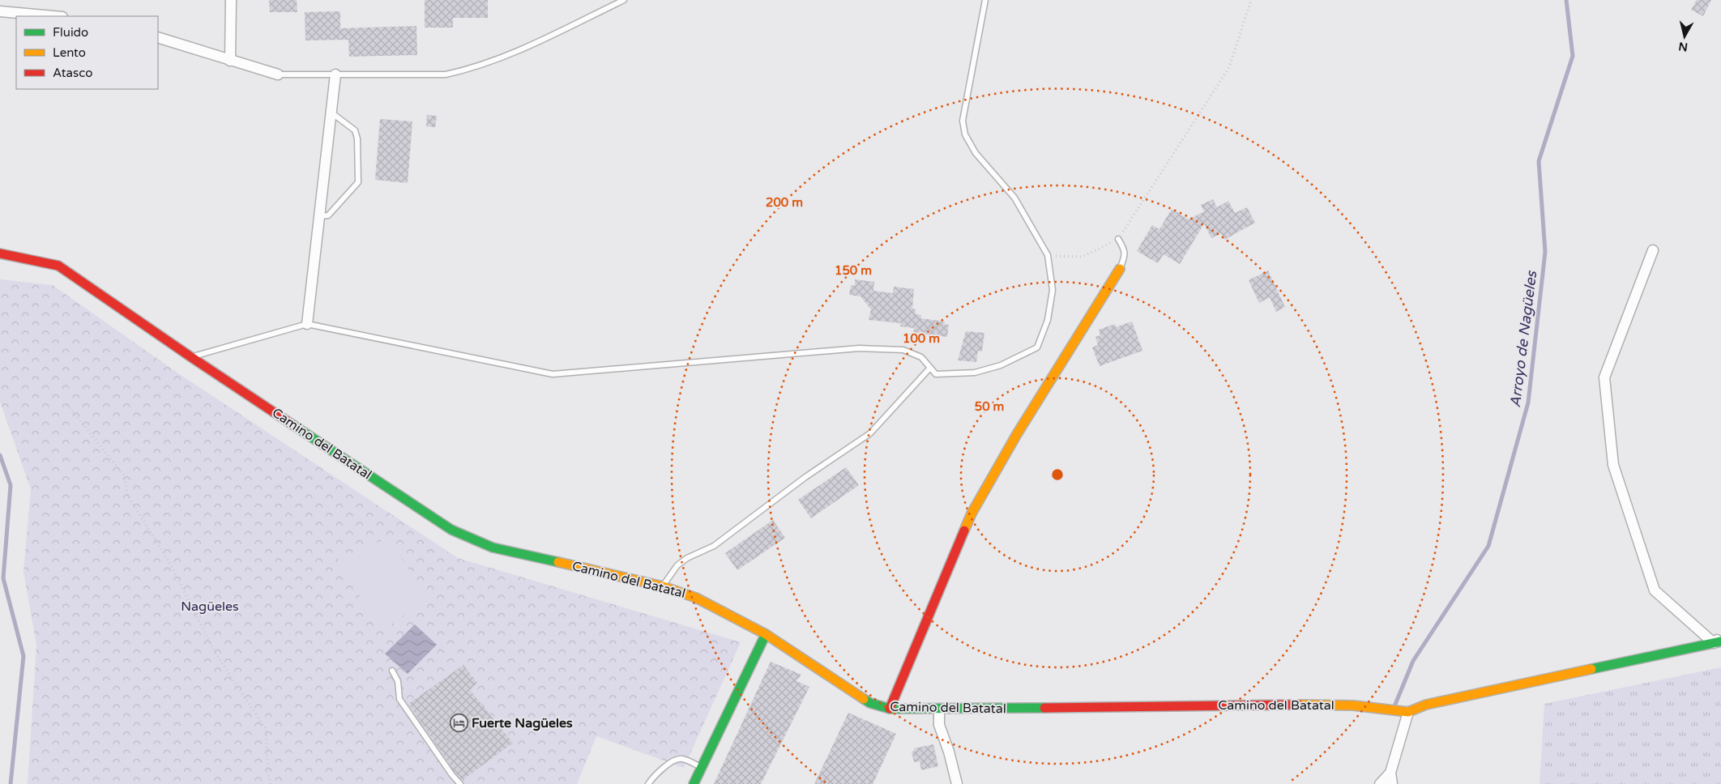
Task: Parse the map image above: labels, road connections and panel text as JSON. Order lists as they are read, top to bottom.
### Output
{
  "streets": {
    "street": ["Camino del Batatal"]
  },
  "water": ["Arroyo de Nagüeles"],
  "parks": ["Nagüeles"],
  "places": {
    "hotel": ["Fuerte Nagüeles"]
  },
  "legend": ["Fluido", "Lento", "Atasco"],
  "north": "bottom",
  "rings": [
    "200 m",
    "150 m",
    "100 m",
    "50 m"
  ]
}
